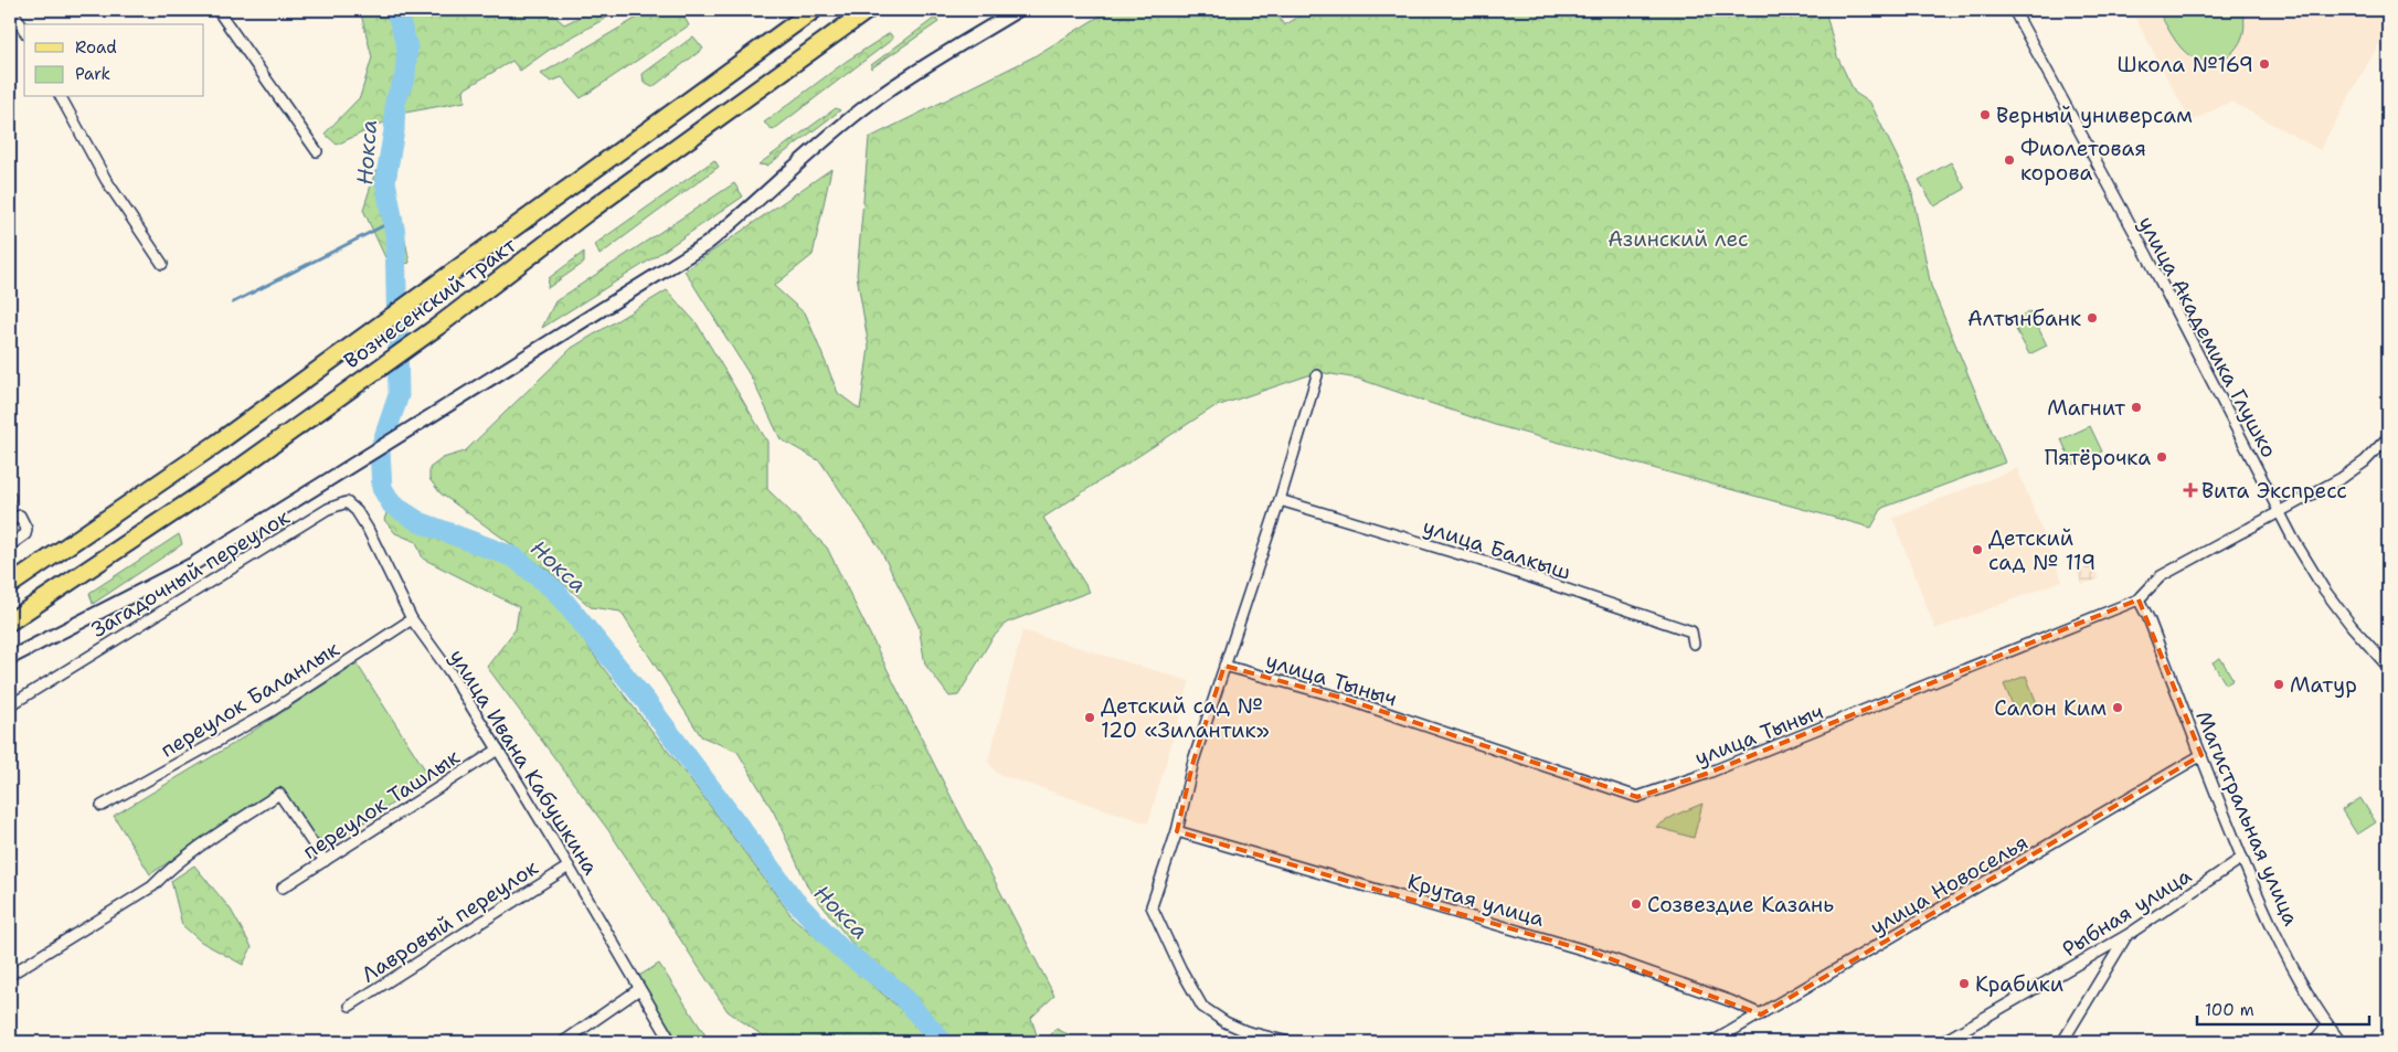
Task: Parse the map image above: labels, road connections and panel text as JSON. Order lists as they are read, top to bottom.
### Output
{
  "streets": {
    "main road": ["Вознесенский тракт"],
    "street": [
      "улица Академика Глушко",
      "улица Балкыш",
      "Загадочный переулок",
      "улица Тыныч",
      "переулок Баланлык",
      "улица Ивана Кабушкина",
      "переулок Ташлык",
      "Магистральная улица",
      "улица Новоселья",
      "Крутая улица",
      "Рыбная улица",
      "Лавровый переулок"
    ]
  },
  "crossings": [
    ["улица Академика Глушко", "улица Тыныч"],
    ["Загадочный переулок", "улица Ивана Кабушкина"],
    ["улица Тыныч", "Магистральная улица"],
    ["переулок Баланлык", "улица Ивана Кабушкина"],
    ["улица Ивана Кабушкина", "переулок Ташлык"],
    ["улица Ивана Кабушкина", "Лавровый переулок"],
    ["Магистральная улица", "улица Новоселья"],
    ["Магистральная улица", "Рыбная улица"],
    ["улица Новоселья", "Крутая улица"]
  ],
  "water": ["Нокса"],
  "parks": ["Азинский лес"],
  "places": {
    "other": [
      "Школа №169",
      "Верный универсам",
      "Фиолетовая корова",
      "Алтынбанк",
      "Магнит",
      "Пятёрочка",
      "Детский сад № 119",
      "Матур",
      "Салон Ким",
      "Детский сад № 120 «Зилантик»",
      "Созвездие Казань",
      "Крабики"
    ],
    "health": ["Вита Экспресс"]
  },
  "legend": ["Road", "Park"],
  "scale_bar": "100 m"
}
